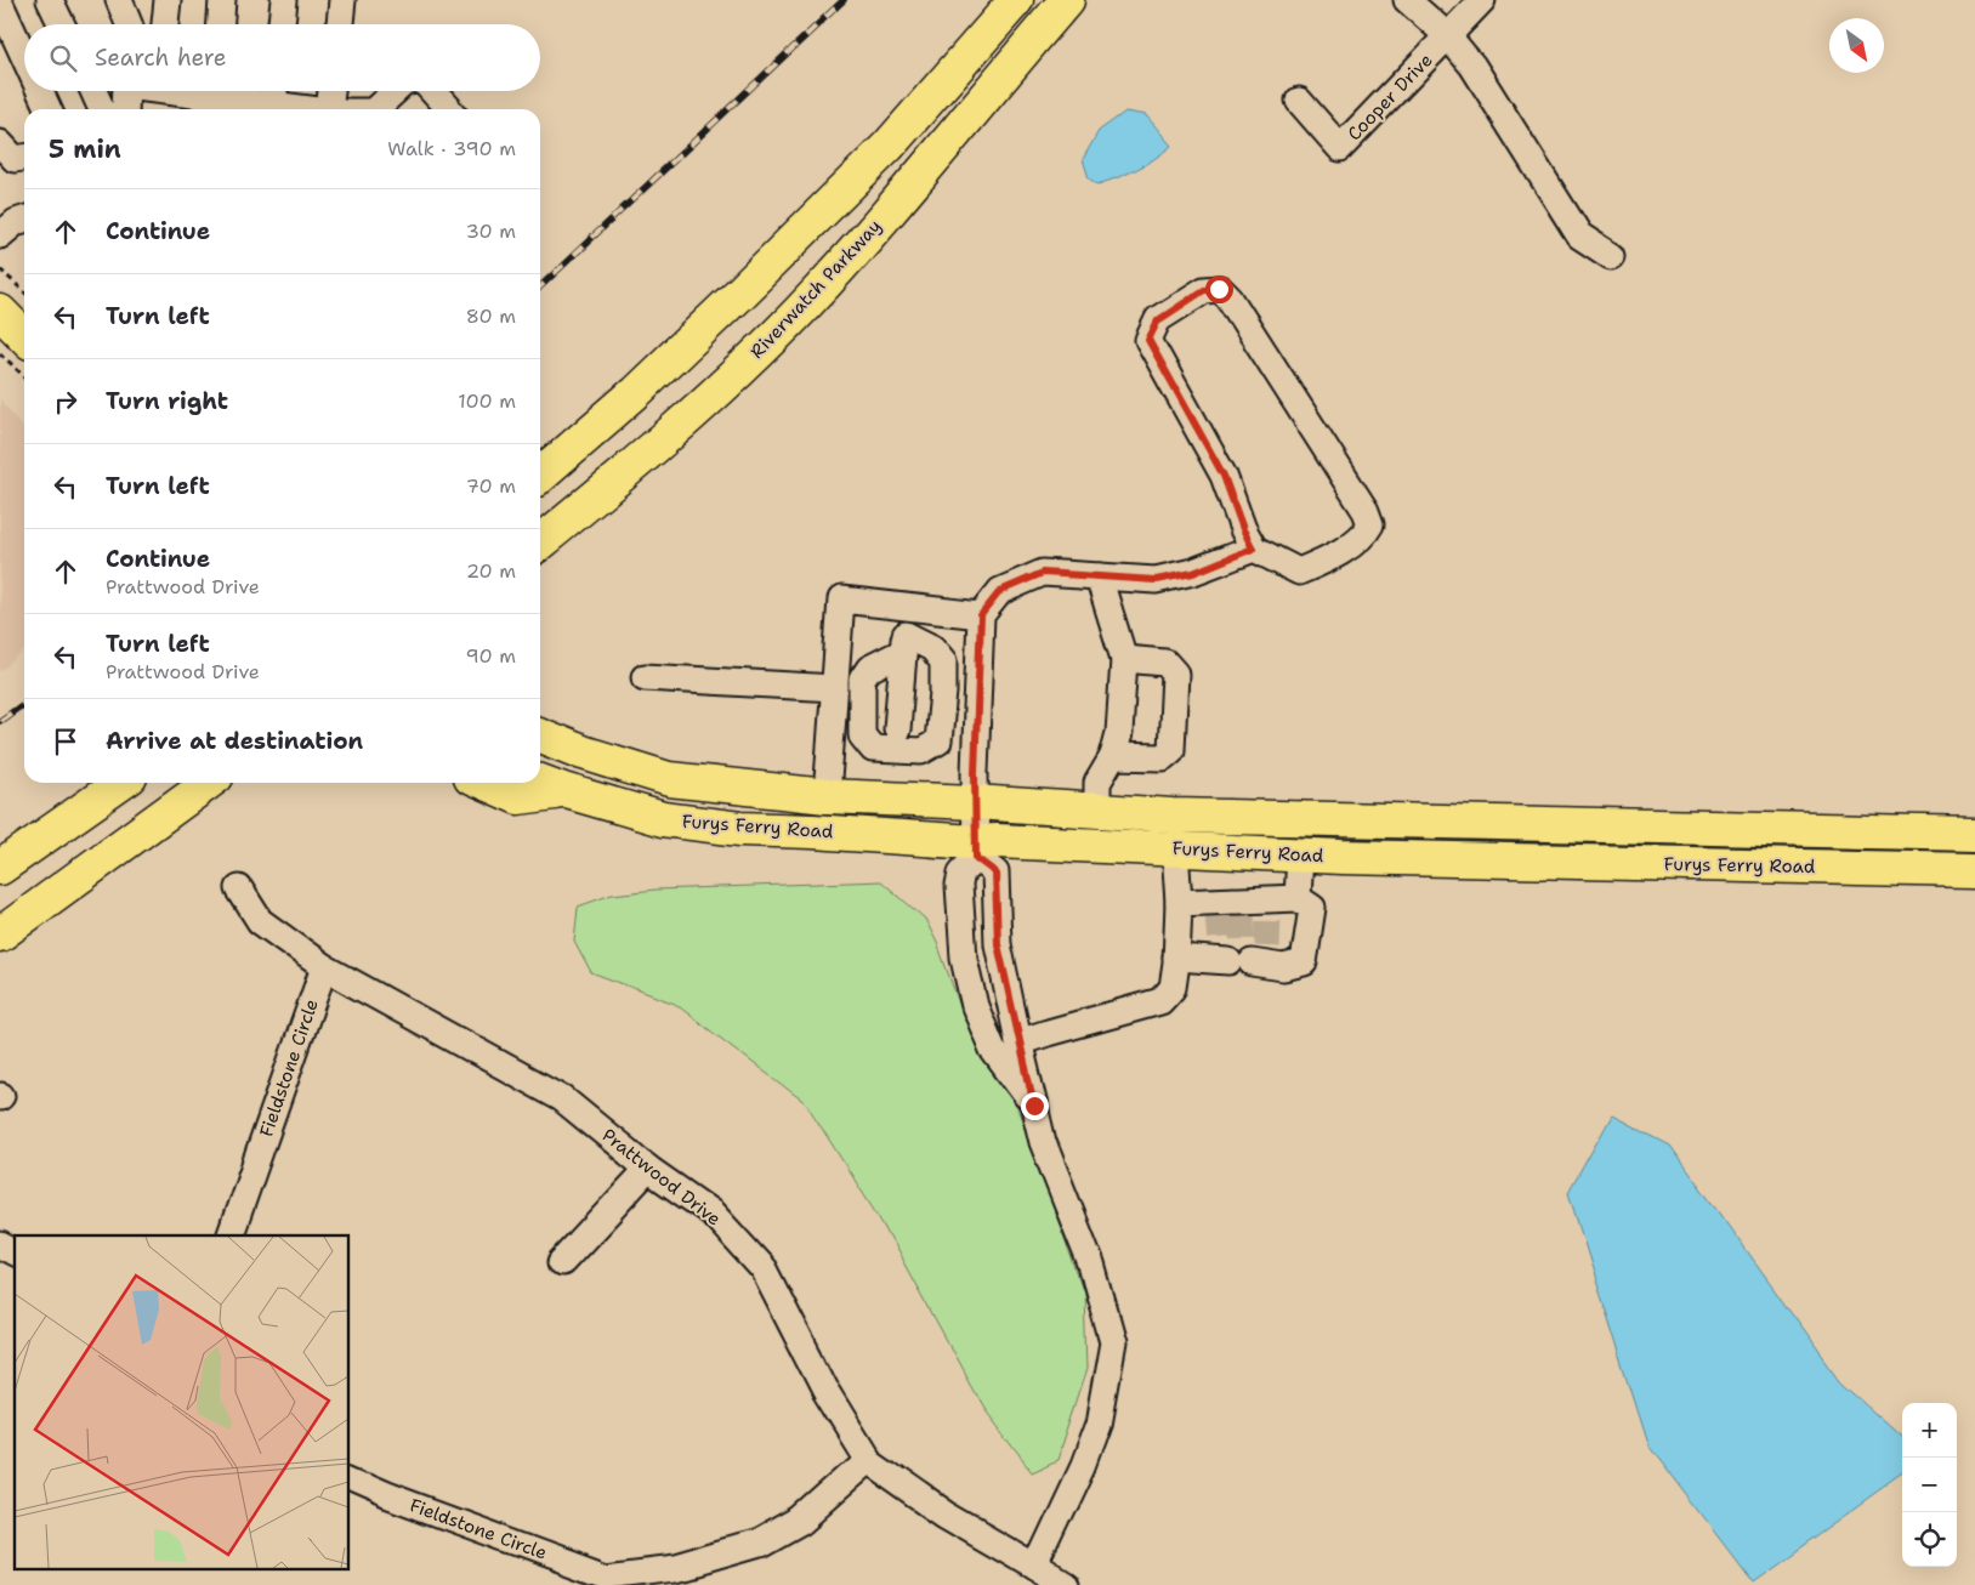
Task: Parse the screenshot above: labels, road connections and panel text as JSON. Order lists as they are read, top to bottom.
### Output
{
  "streets": {
    "main road": ["Riverwatch Parkway", "Furys Ferry Road"],
    "street": ["Cooper Drive", "Fieldstone Circle", "Prattwood Drive"]
  },
  "crossings": [
    ["Fieldstone Circle", "Prattwood Drive"]
  ],
  "north": "bottom right",
  "page": {
    "search": "Search here",
    "heading": ["5 min", "Walk · 390 m"],
    "list": [
      ["Continue", "30 m"],
      ["Turn left", "80 m"],
      ["Turn right", "100 m"],
      ["Turn left", "70 m"],
      ["Continue", "Prattwood Drive", "20 m"],
      ["Turn left", "Prattwood Drive", "90 m"],
      "Arrive at destination"
    ],
    "map_buttons": ["+", "−"]
  }
}
